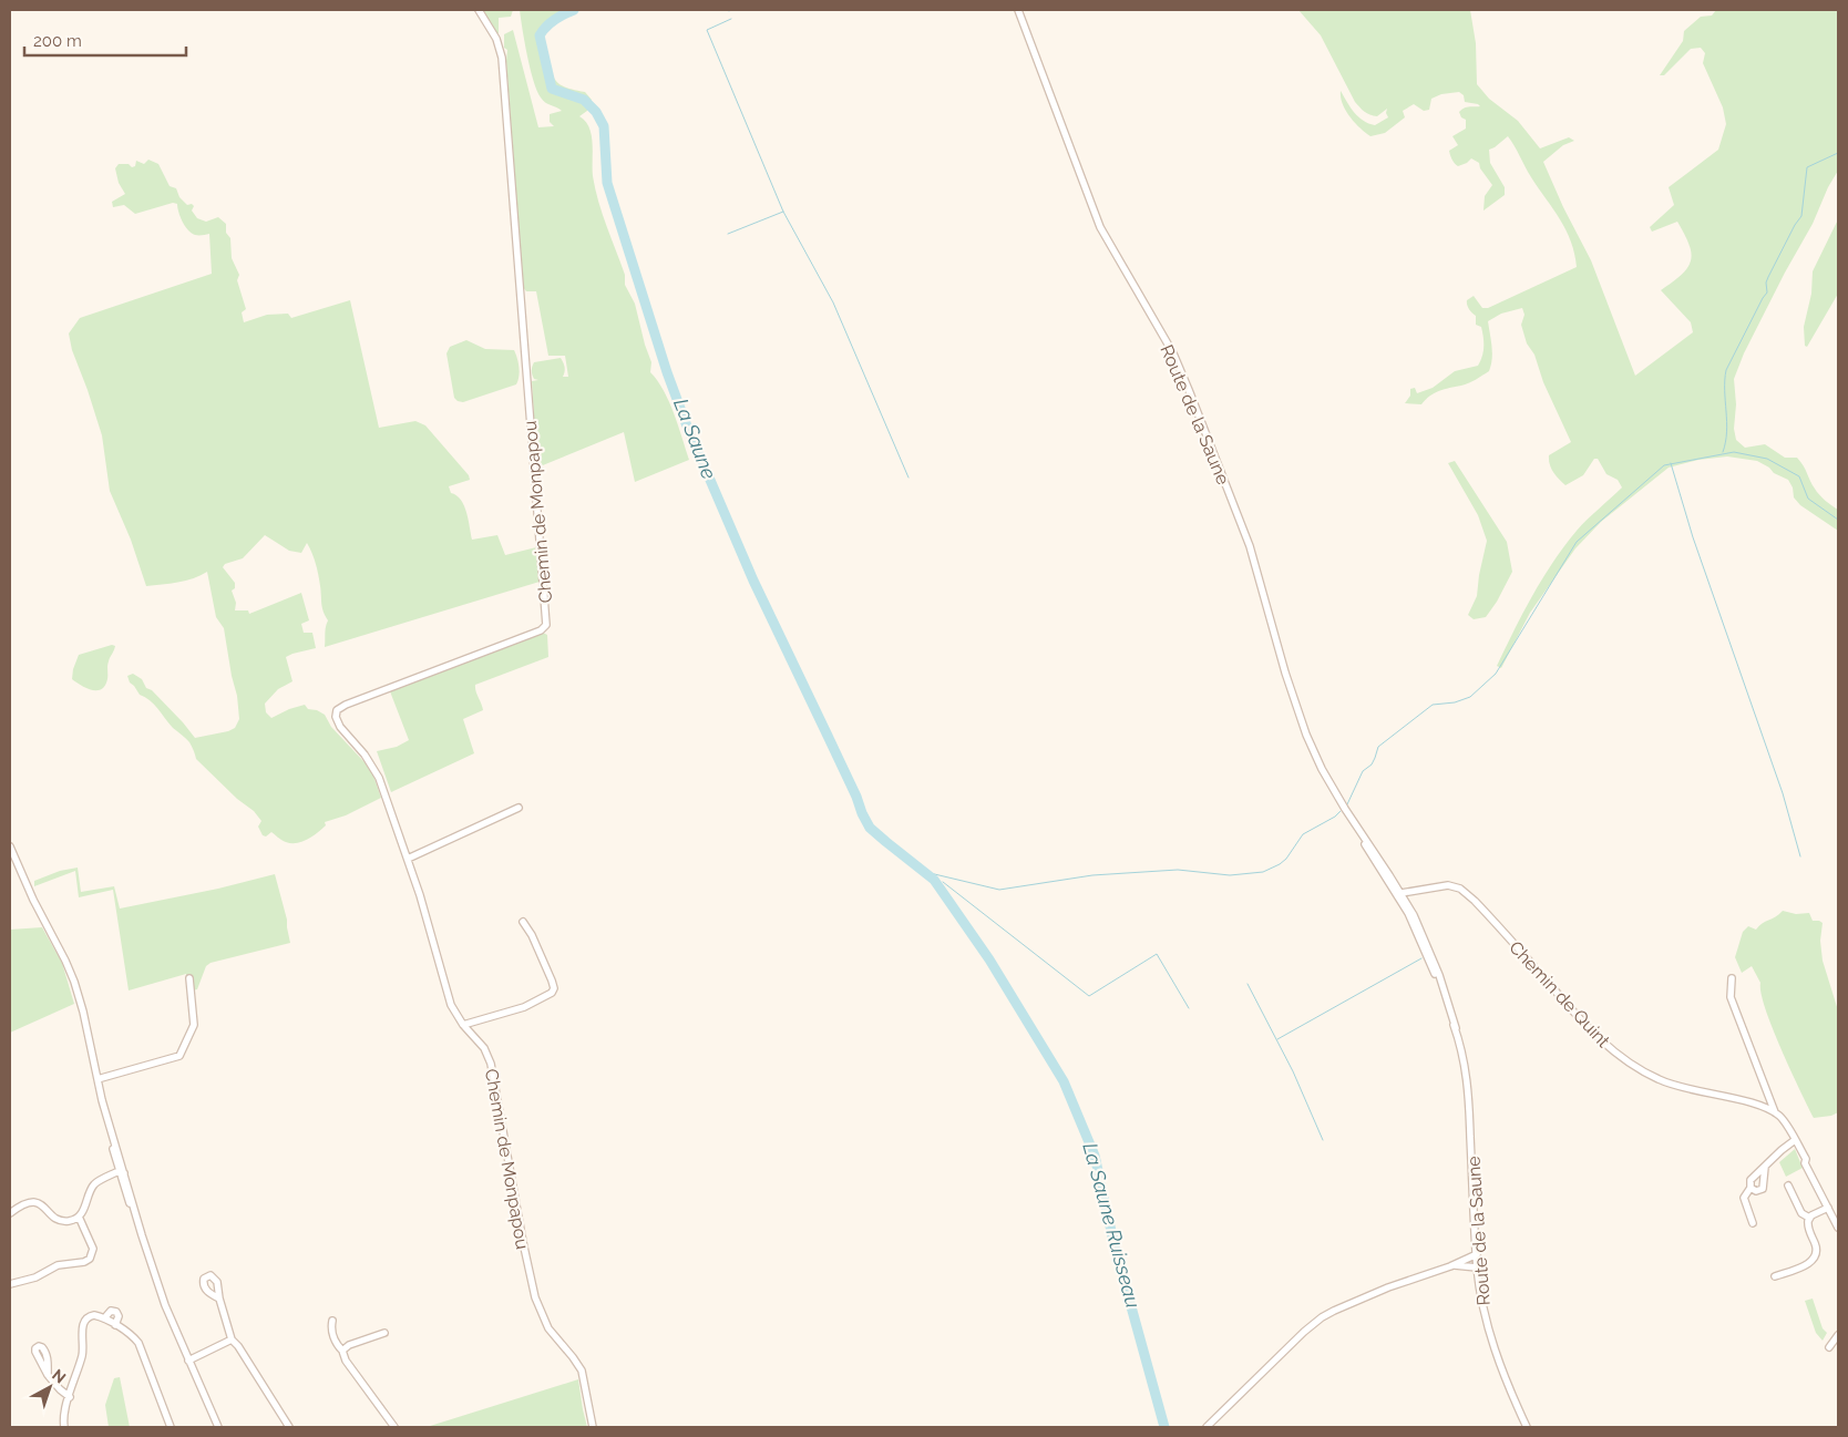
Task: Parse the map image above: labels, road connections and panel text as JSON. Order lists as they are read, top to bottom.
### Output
{
  "streets": {
    "street": ["Route de la Saune", "Chemin de Monpapou", "Chemin de Quint"]
  },
  "crossings": [
    ["Route de la Saune", "Chemin de Quint"]
  ],
  "water": ["La Saune", "La Saune Ruisseau"],
  "scale_bar": "200 m",
  "north": "top right"
}
